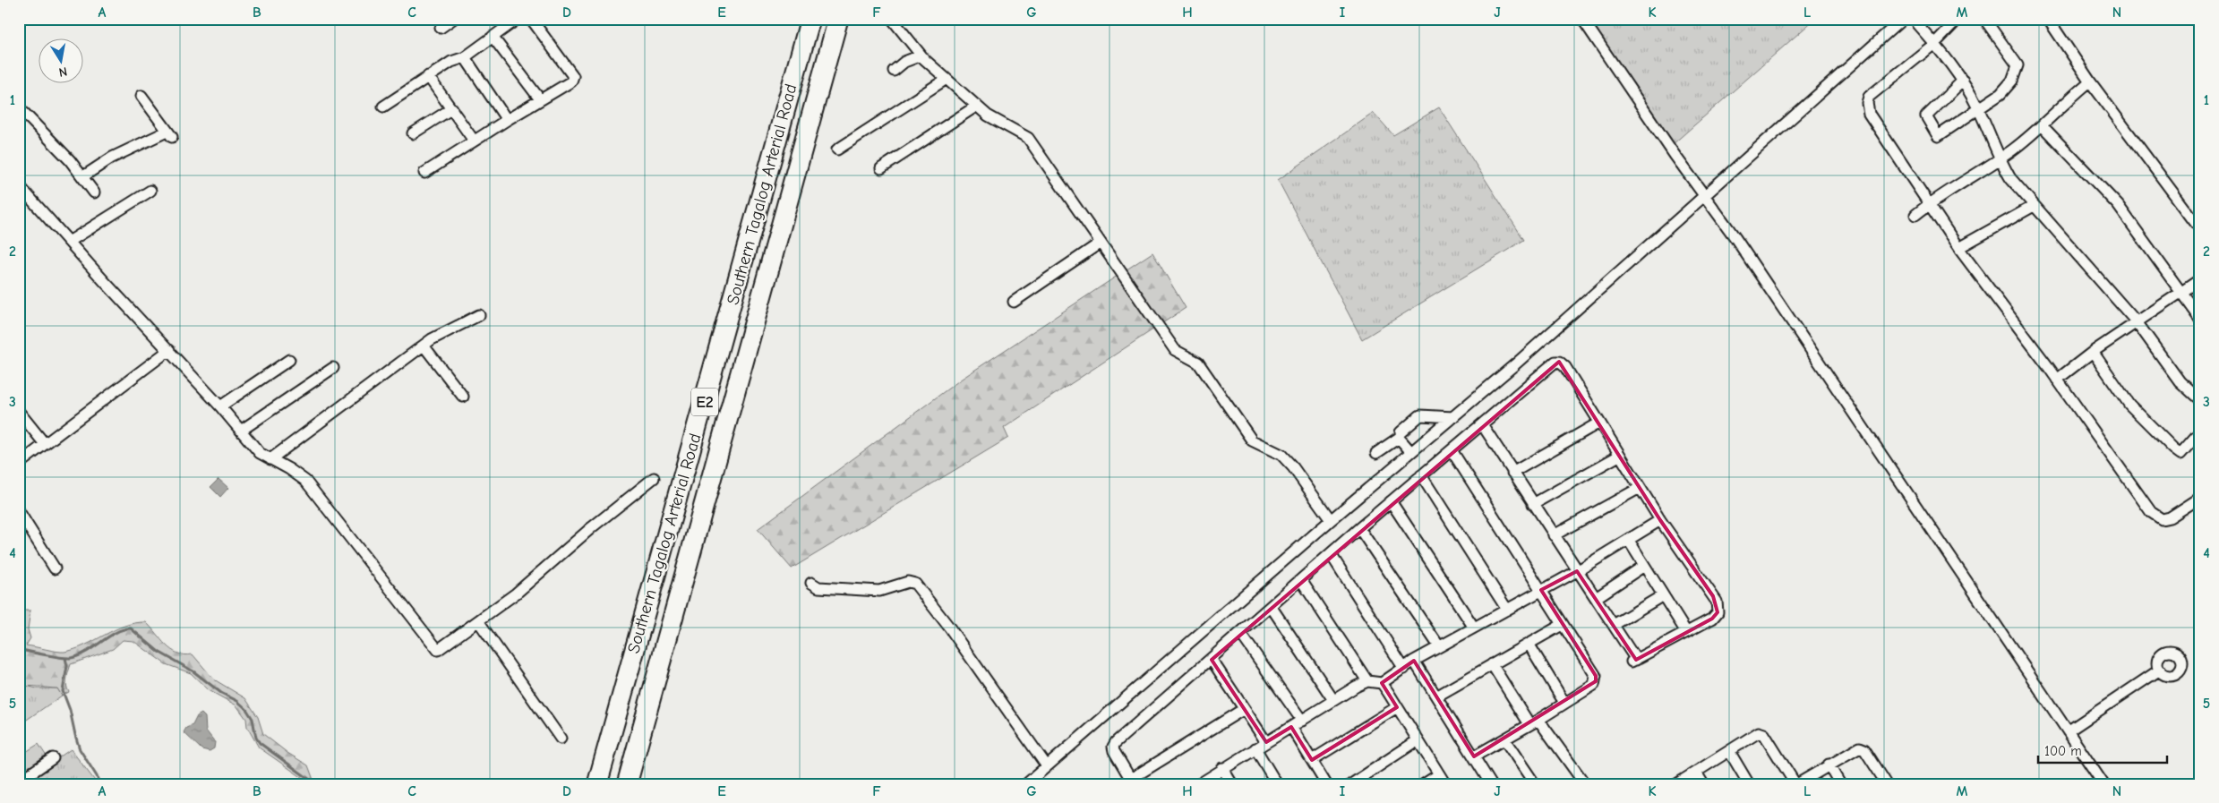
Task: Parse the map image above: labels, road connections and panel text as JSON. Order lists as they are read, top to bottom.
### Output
{
  "streets": {
    "highway": ["Southern Tagalog Arterial Road", "E2"]
  },
  "scale_bar": "100 m",
  "north": "bottom",
  "grid": {
    "columns": [
      "A",
      "B",
      "C",
      "D",
      "E",
      "F",
      "G",
      "H",
      "I",
      "J",
      "K",
      "L",
      "M",
      "N"
    ],
    "rows": [
      "1",
      "2",
      "3",
      "4",
      "5"
    ]
  }
}
